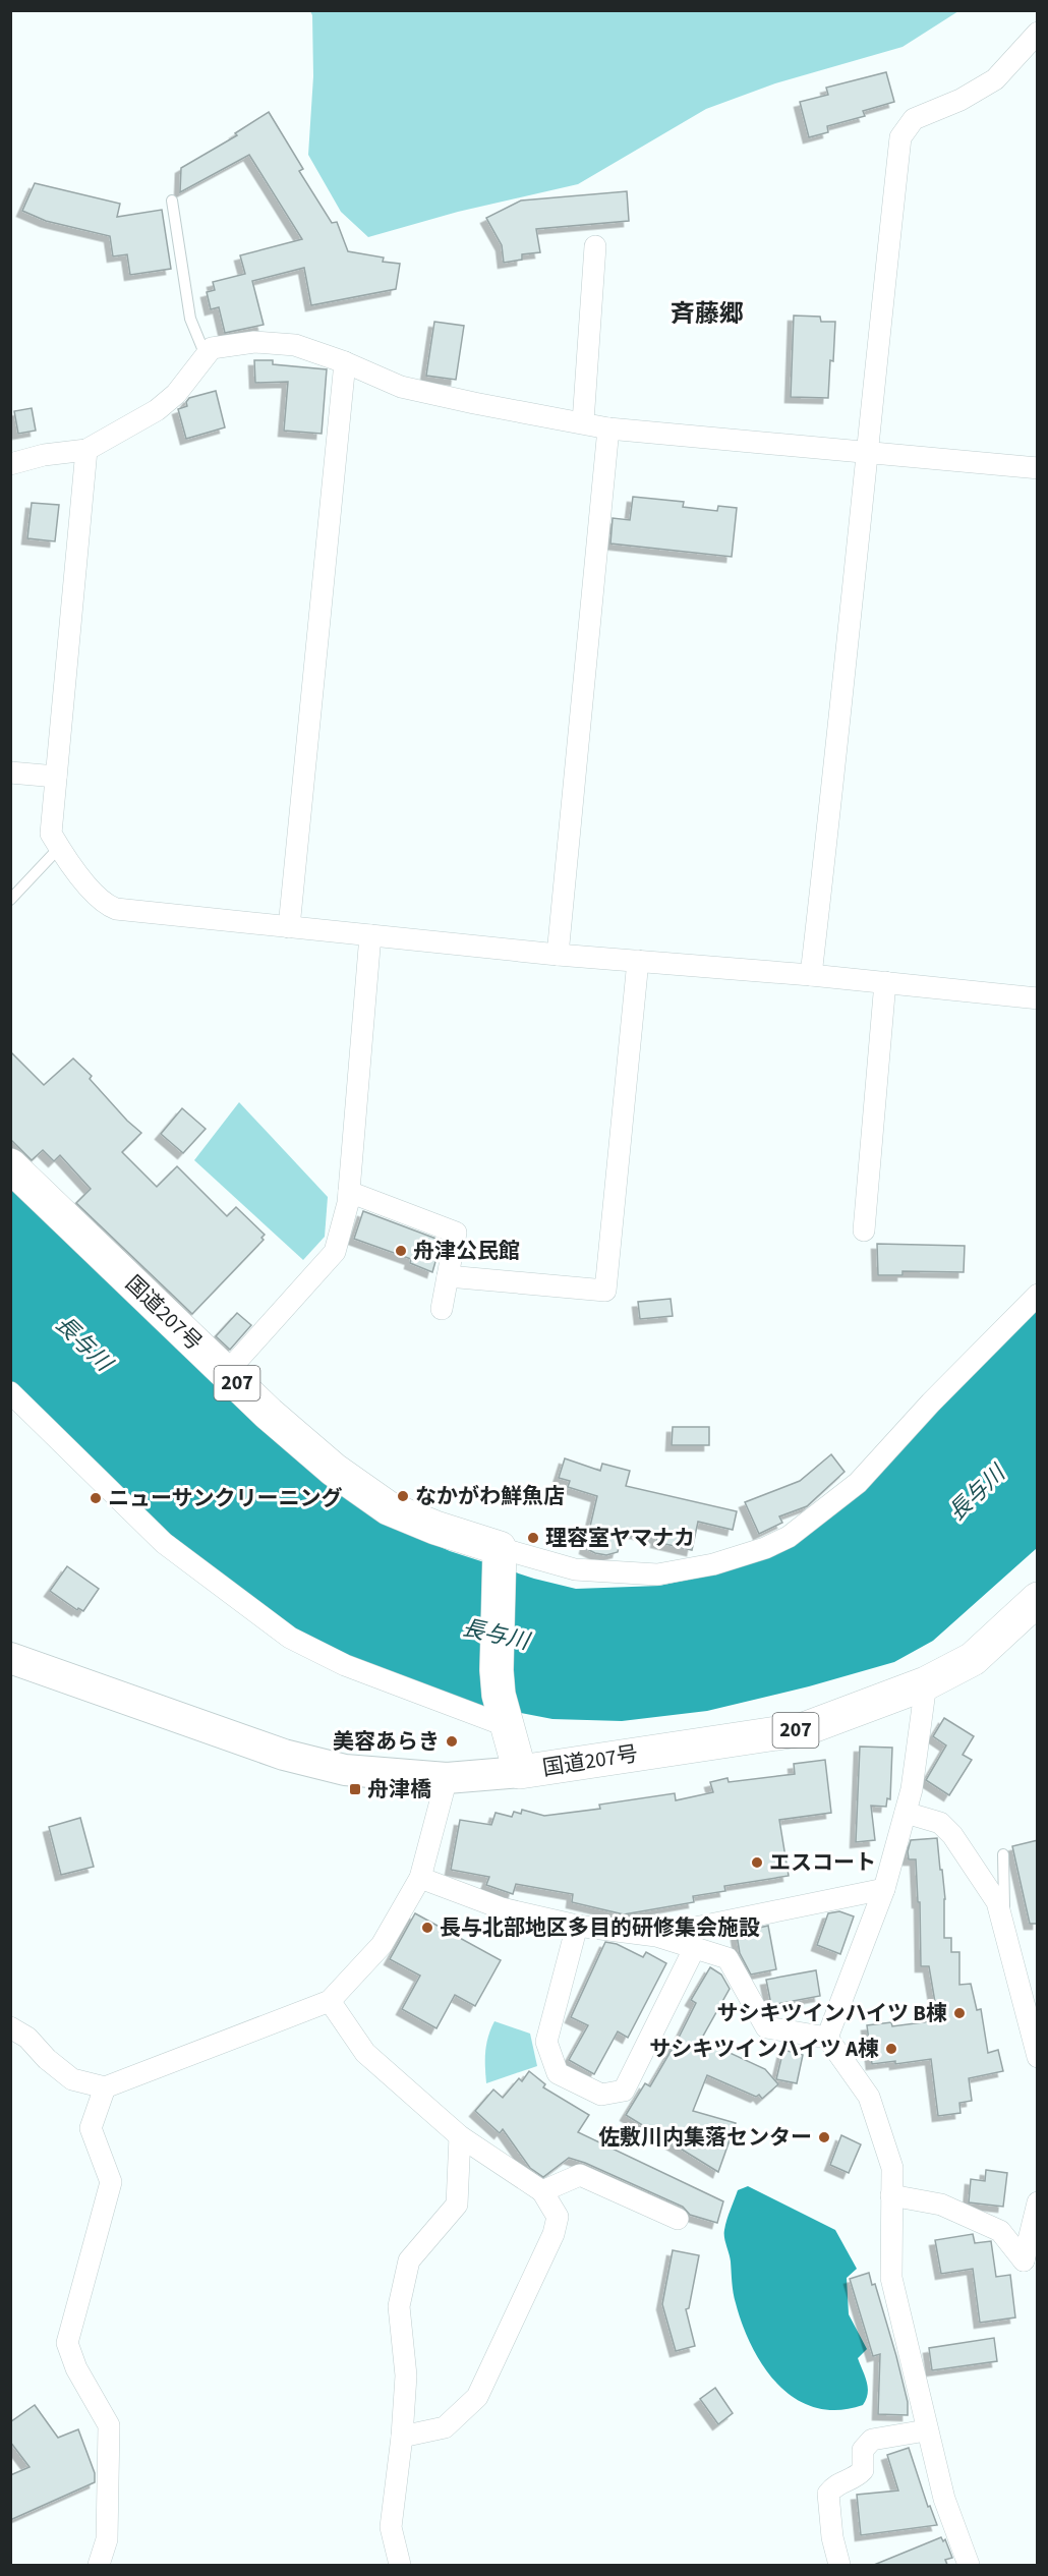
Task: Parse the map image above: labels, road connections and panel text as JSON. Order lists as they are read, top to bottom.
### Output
{
  "streets": {
    "highway": ["国道207号", "207"]
  },
  "districts": ["斉藤郷"],
  "water": ["長与川"],
  "places": {
    "other": [
      "舟津公民館",
      "なかがわ鮮魚店",
      "ニューサンクリーニング",
      "理容室ヤマナカ",
      "美容あらき",
      "エスコート",
      "長与北部地区多目的研修集会施設",
      "サシキツインハイツ B棟",
      "サシキツインハイツ A棟",
      "佐敷川内集落センター"
    ],
    "transit": ["舟津橋"]
  }
}
